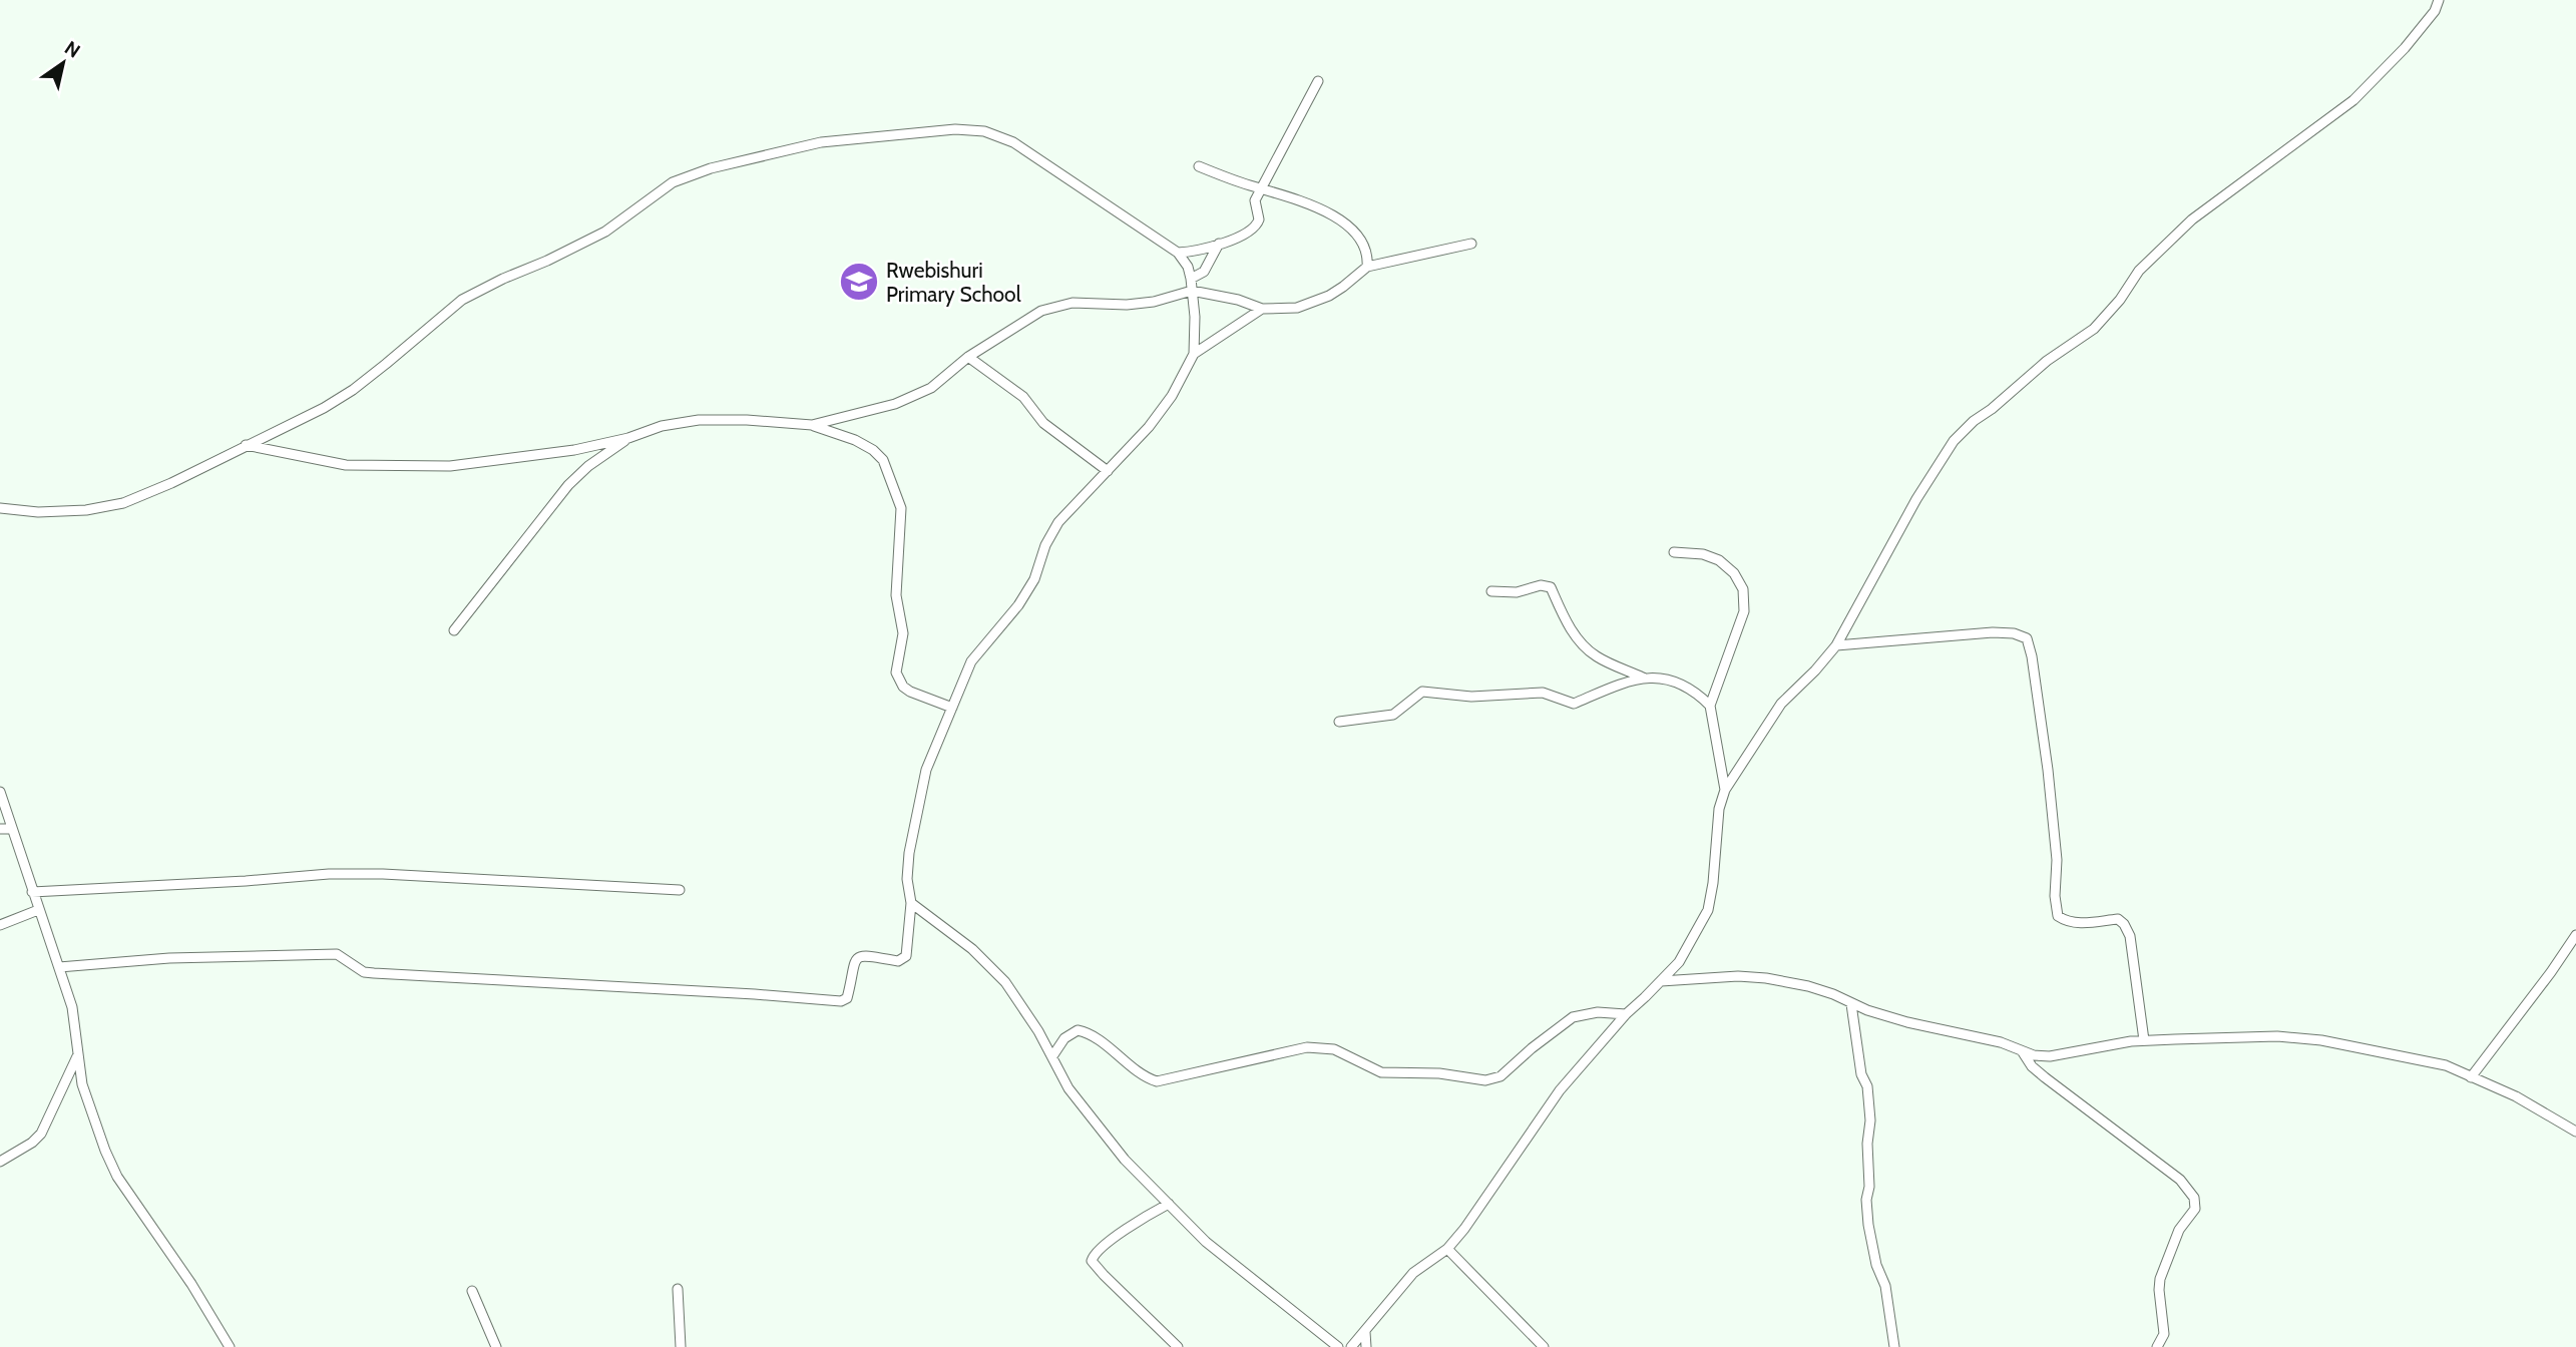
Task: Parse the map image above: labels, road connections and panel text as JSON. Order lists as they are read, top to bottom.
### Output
{
  "places": {
    "school or university": ["Rwebishuri Primary School"]
  },
  "north": "top right"
}
